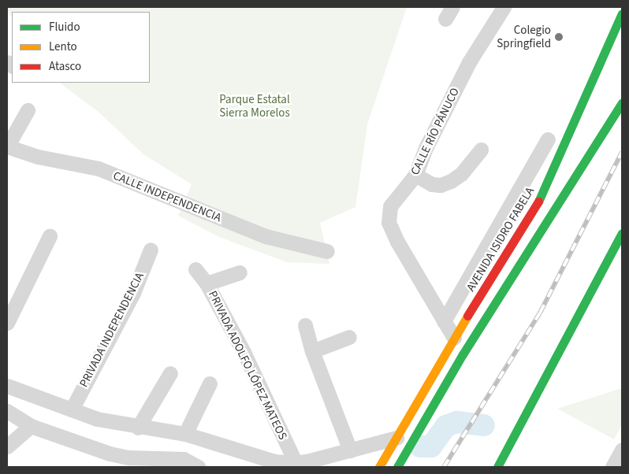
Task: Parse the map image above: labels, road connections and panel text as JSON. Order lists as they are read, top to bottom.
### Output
{
  "streets": {
    "main road": ["AVENIDA ISIDRO FABELA"],
    "street": [
      "CALLE RÍO PÁNUCO",
      "CALLE INDEPENDENCIA",
      "PRIVADA INDEPENDENCIA",
      "PRIVADA ADOLFO LÓPEZ MATEOS"
    ]
  },
  "crossings": [
    ["CALLE RÍO PÁNUCO", "AVENIDA ISIDRO FABELA"]
  ],
  "parks": ["Parque Estatal Sierra Morelos"],
  "places": ["Colegio Springfield"],
  "legend": ["Fluido", "Lento", "Atasco"]
}
